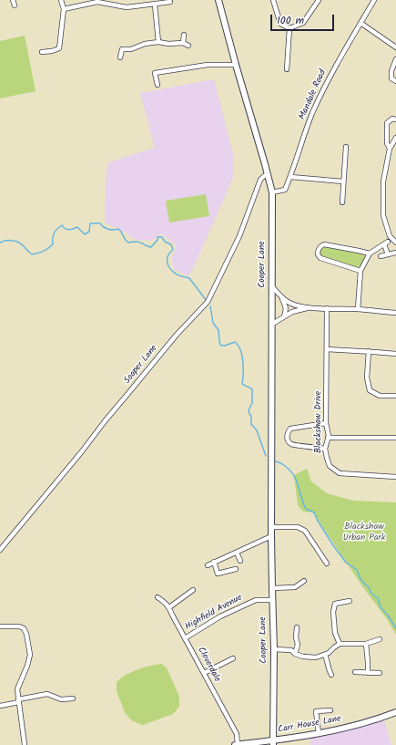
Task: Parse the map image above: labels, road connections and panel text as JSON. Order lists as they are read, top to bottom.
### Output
{
  "streets": {
    "main road": ["Cooper Lane", "Carr House Lane"],
    "street": [
      "Mandale Road",
      "Soaper Lane",
      "Blackshaw Drive",
      "Highfield Avenue",
      "Cloverdale"
    ]
  },
  "crossings": [
    ["Mandale Road", "Cooper Lane"],
    ["Cooper Lane", "Soaper Lane"],
    ["Cooper Lane", "Highfield Avenue"],
    ["Cooper Lane", "Carr House Lane"],
    ["Highfield Avenue", "Cloverdale"],
    ["Cloverdale", "Carr House Lane"]
  ],
  "parks": ["Blackshaw Urban Park"],
  "scale_bar": "100 m"
}
